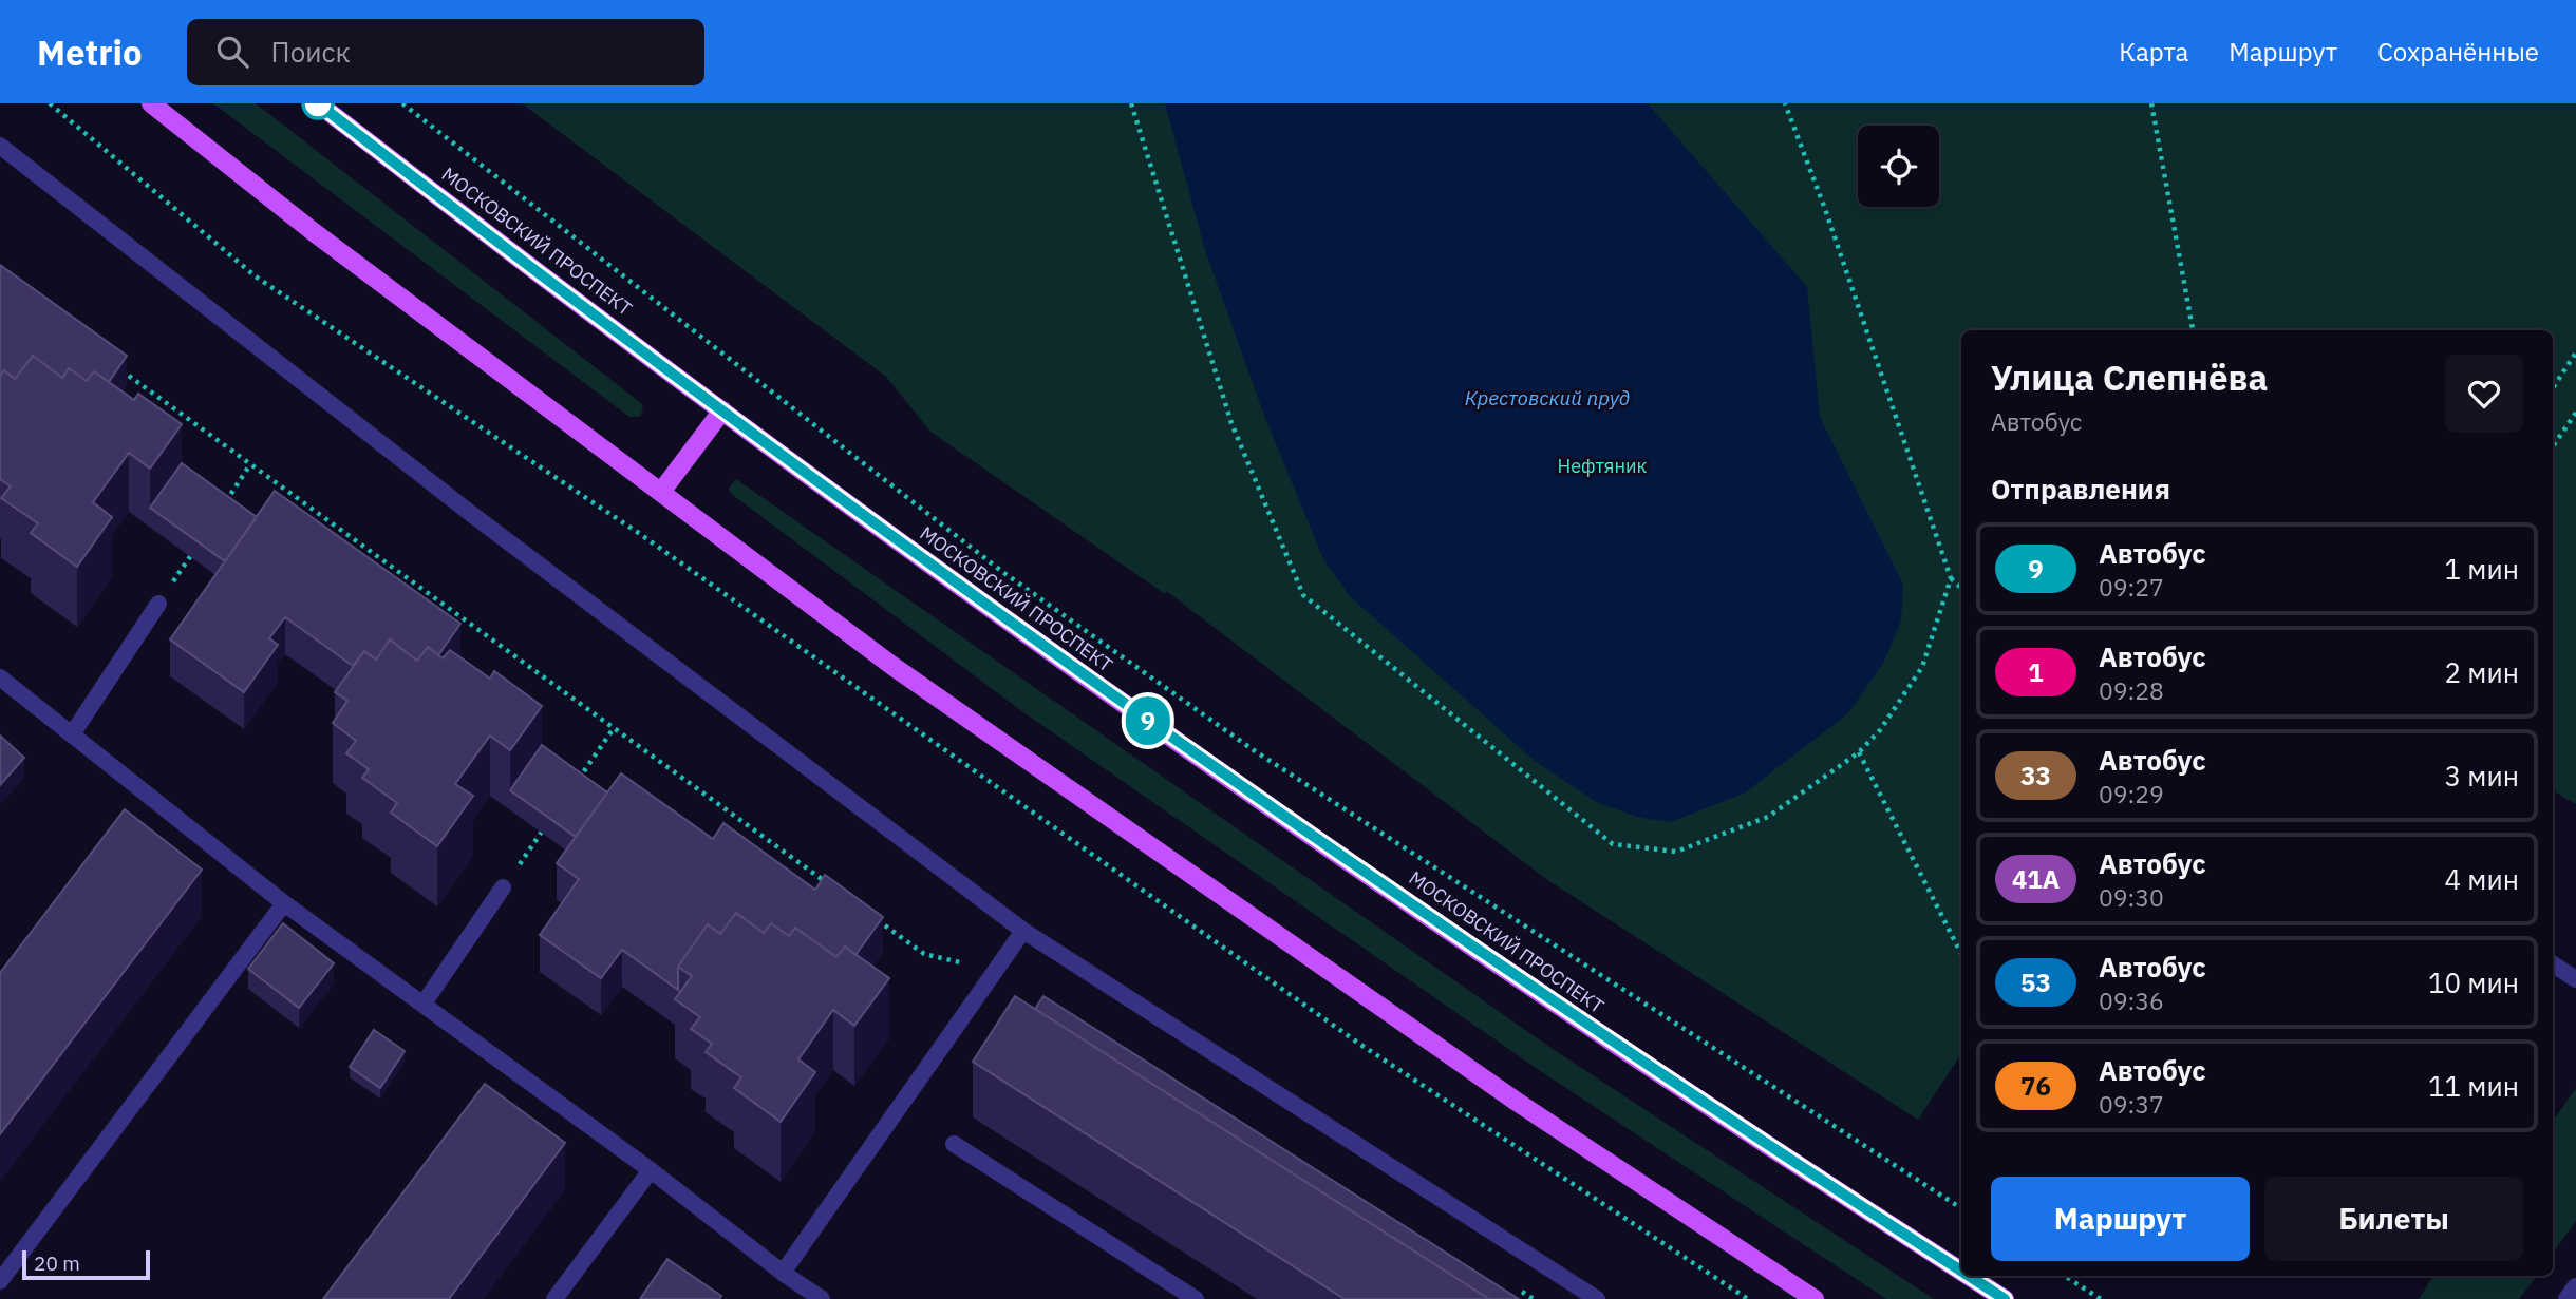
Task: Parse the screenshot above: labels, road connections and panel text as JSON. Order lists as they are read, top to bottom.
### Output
{
  "streets": {
    "main road": ["МОСКОВСКИЙ ПРОСПЕКТ"]
  },
  "water": ["Крестовский пруд"],
  "parks": ["Нефтяник"],
  "lines": ["bus line 9"],
  "scale_bar": "20 m",
  "page": {
    "header": "Metrio",
    "search": "Поиск",
    "nav": ["Карта", "Маршрут", "Сохранённые"],
    "on_map": "9",
    "heading": [
      ["Улица Слепнёва", "Автобус"],
      "Отправления"
    ],
    "list": [
      {
        "mark": "9",
        "name": "Автобус",
        "note": "09:27",
        "value": "1 мин"
      },
      {
        "mark": "1",
        "name": "Автобус",
        "note": "09:28",
        "value": "2 мин"
      },
      {
        "mark": "33",
        "name": "Автобус",
        "note": "09:29",
        "value": "3 мин"
      },
      {
        "mark": "41А",
        "name": "Автобус",
        "note": "09:30",
        "value": "4 мин"
      },
      {
        "mark": "53",
        "name": "Автобус",
        "note": "09:36",
        "value": "10 мин"
      },
      {
        "mark": "76",
        "name": "Автобус",
        "note": "09:37",
        "value": "11 мин"
      }
    ],
    "buttons": ["Маршрут", "Билеты"],
    "scale": "20 m"
  }
}
